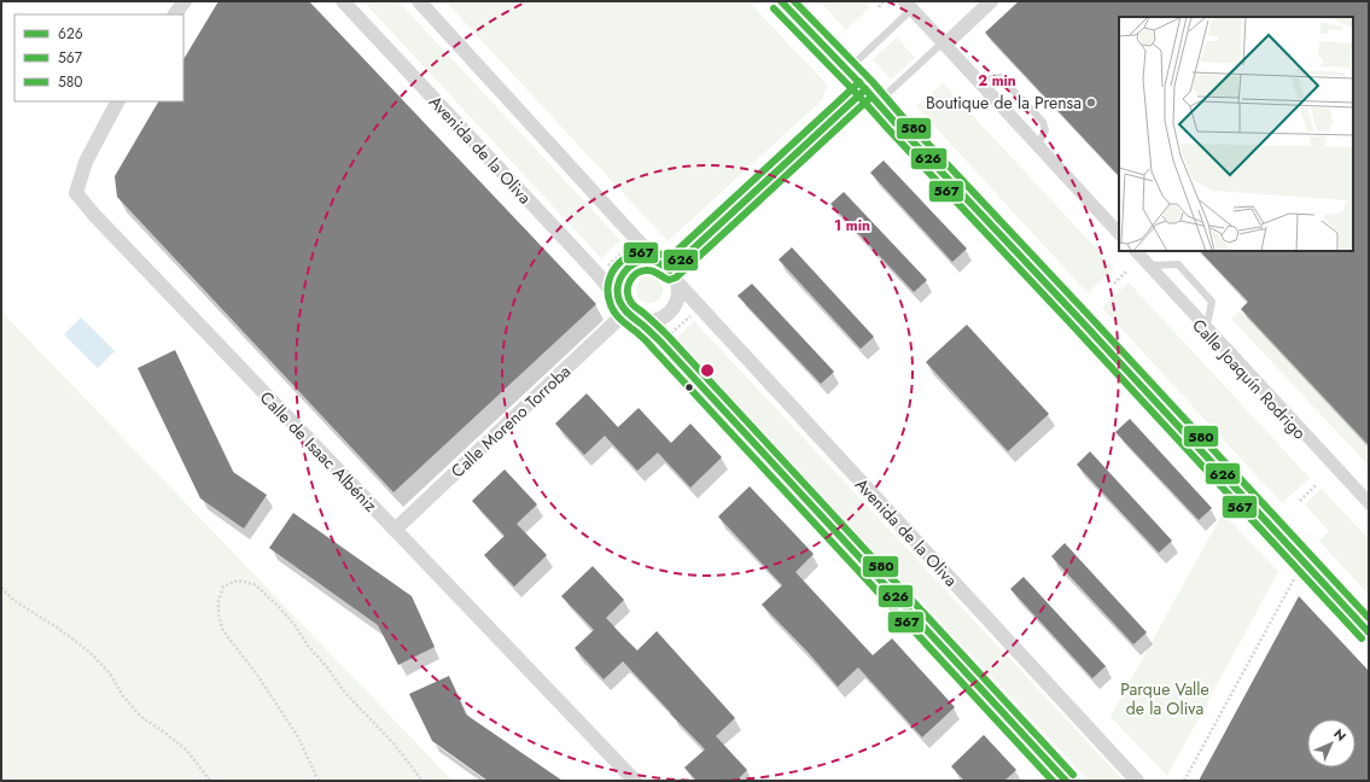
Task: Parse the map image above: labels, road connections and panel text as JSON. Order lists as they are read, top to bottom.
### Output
{
  "streets": {
    "street": ["Avenida de la Oliva", "Calle Moreno Torroba", "Calle de Isaac Albéniz"],
    "lane": ["Calle Joaquín Rodrigo"]
  },
  "crossings": [
    ["Avenida de la Oliva", "Calle Moreno Torroba"],
    ["Calle Moreno Torroba", "Calle de Isaac Albéniz"]
  ],
  "parks": ["Parque Valle de la Oliva"],
  "places": ["Boutique de la Prensa"],
  "lines": ["transit line 626", "transit line 580", "transit line 567"],
  "legend": ["626", "567", "580"],
  "north": "top right",
  "rings": ["2 min", "1 min"]
}
